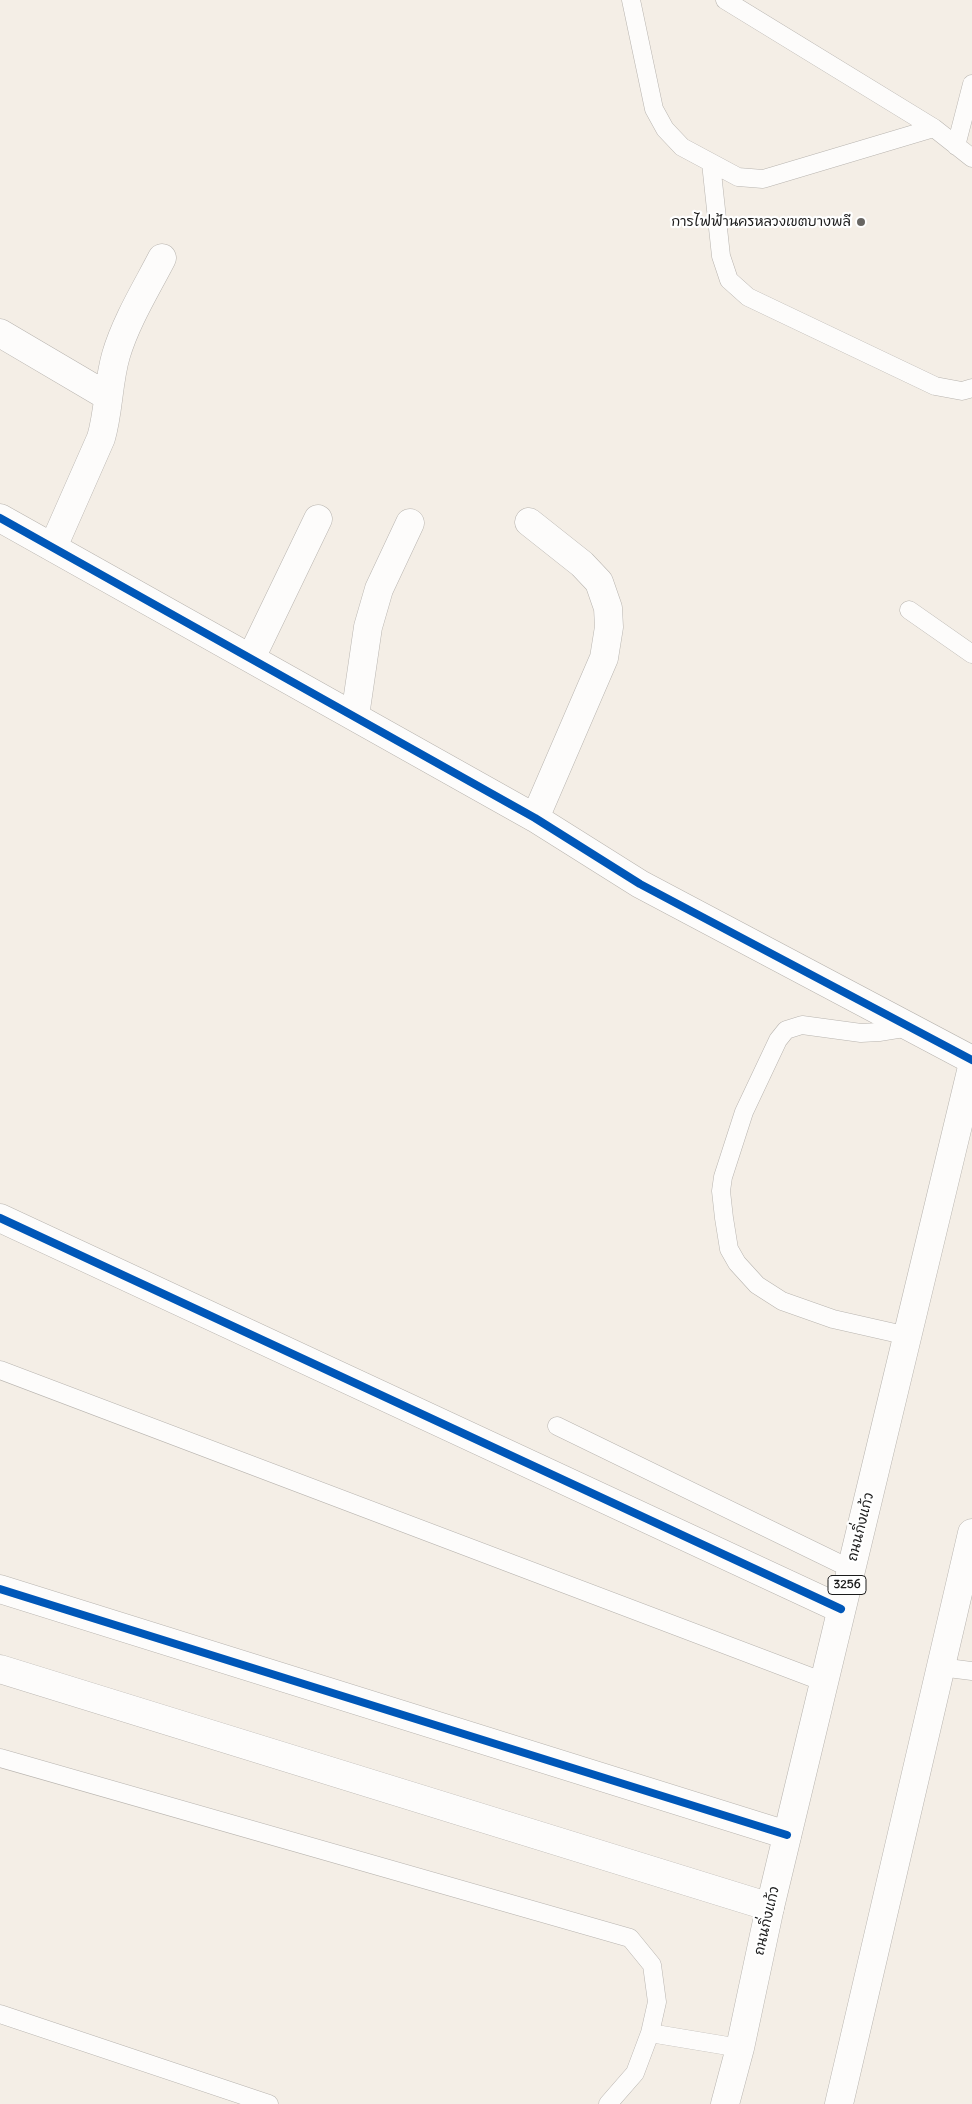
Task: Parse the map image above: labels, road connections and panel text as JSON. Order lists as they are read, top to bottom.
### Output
{
  "streets": {
    "street": ["ถนนกิ่งแก้ว", "3256"]
  },
  "places": ["การไฟฟ้านครหลวงเขตบางพลี"]
}
